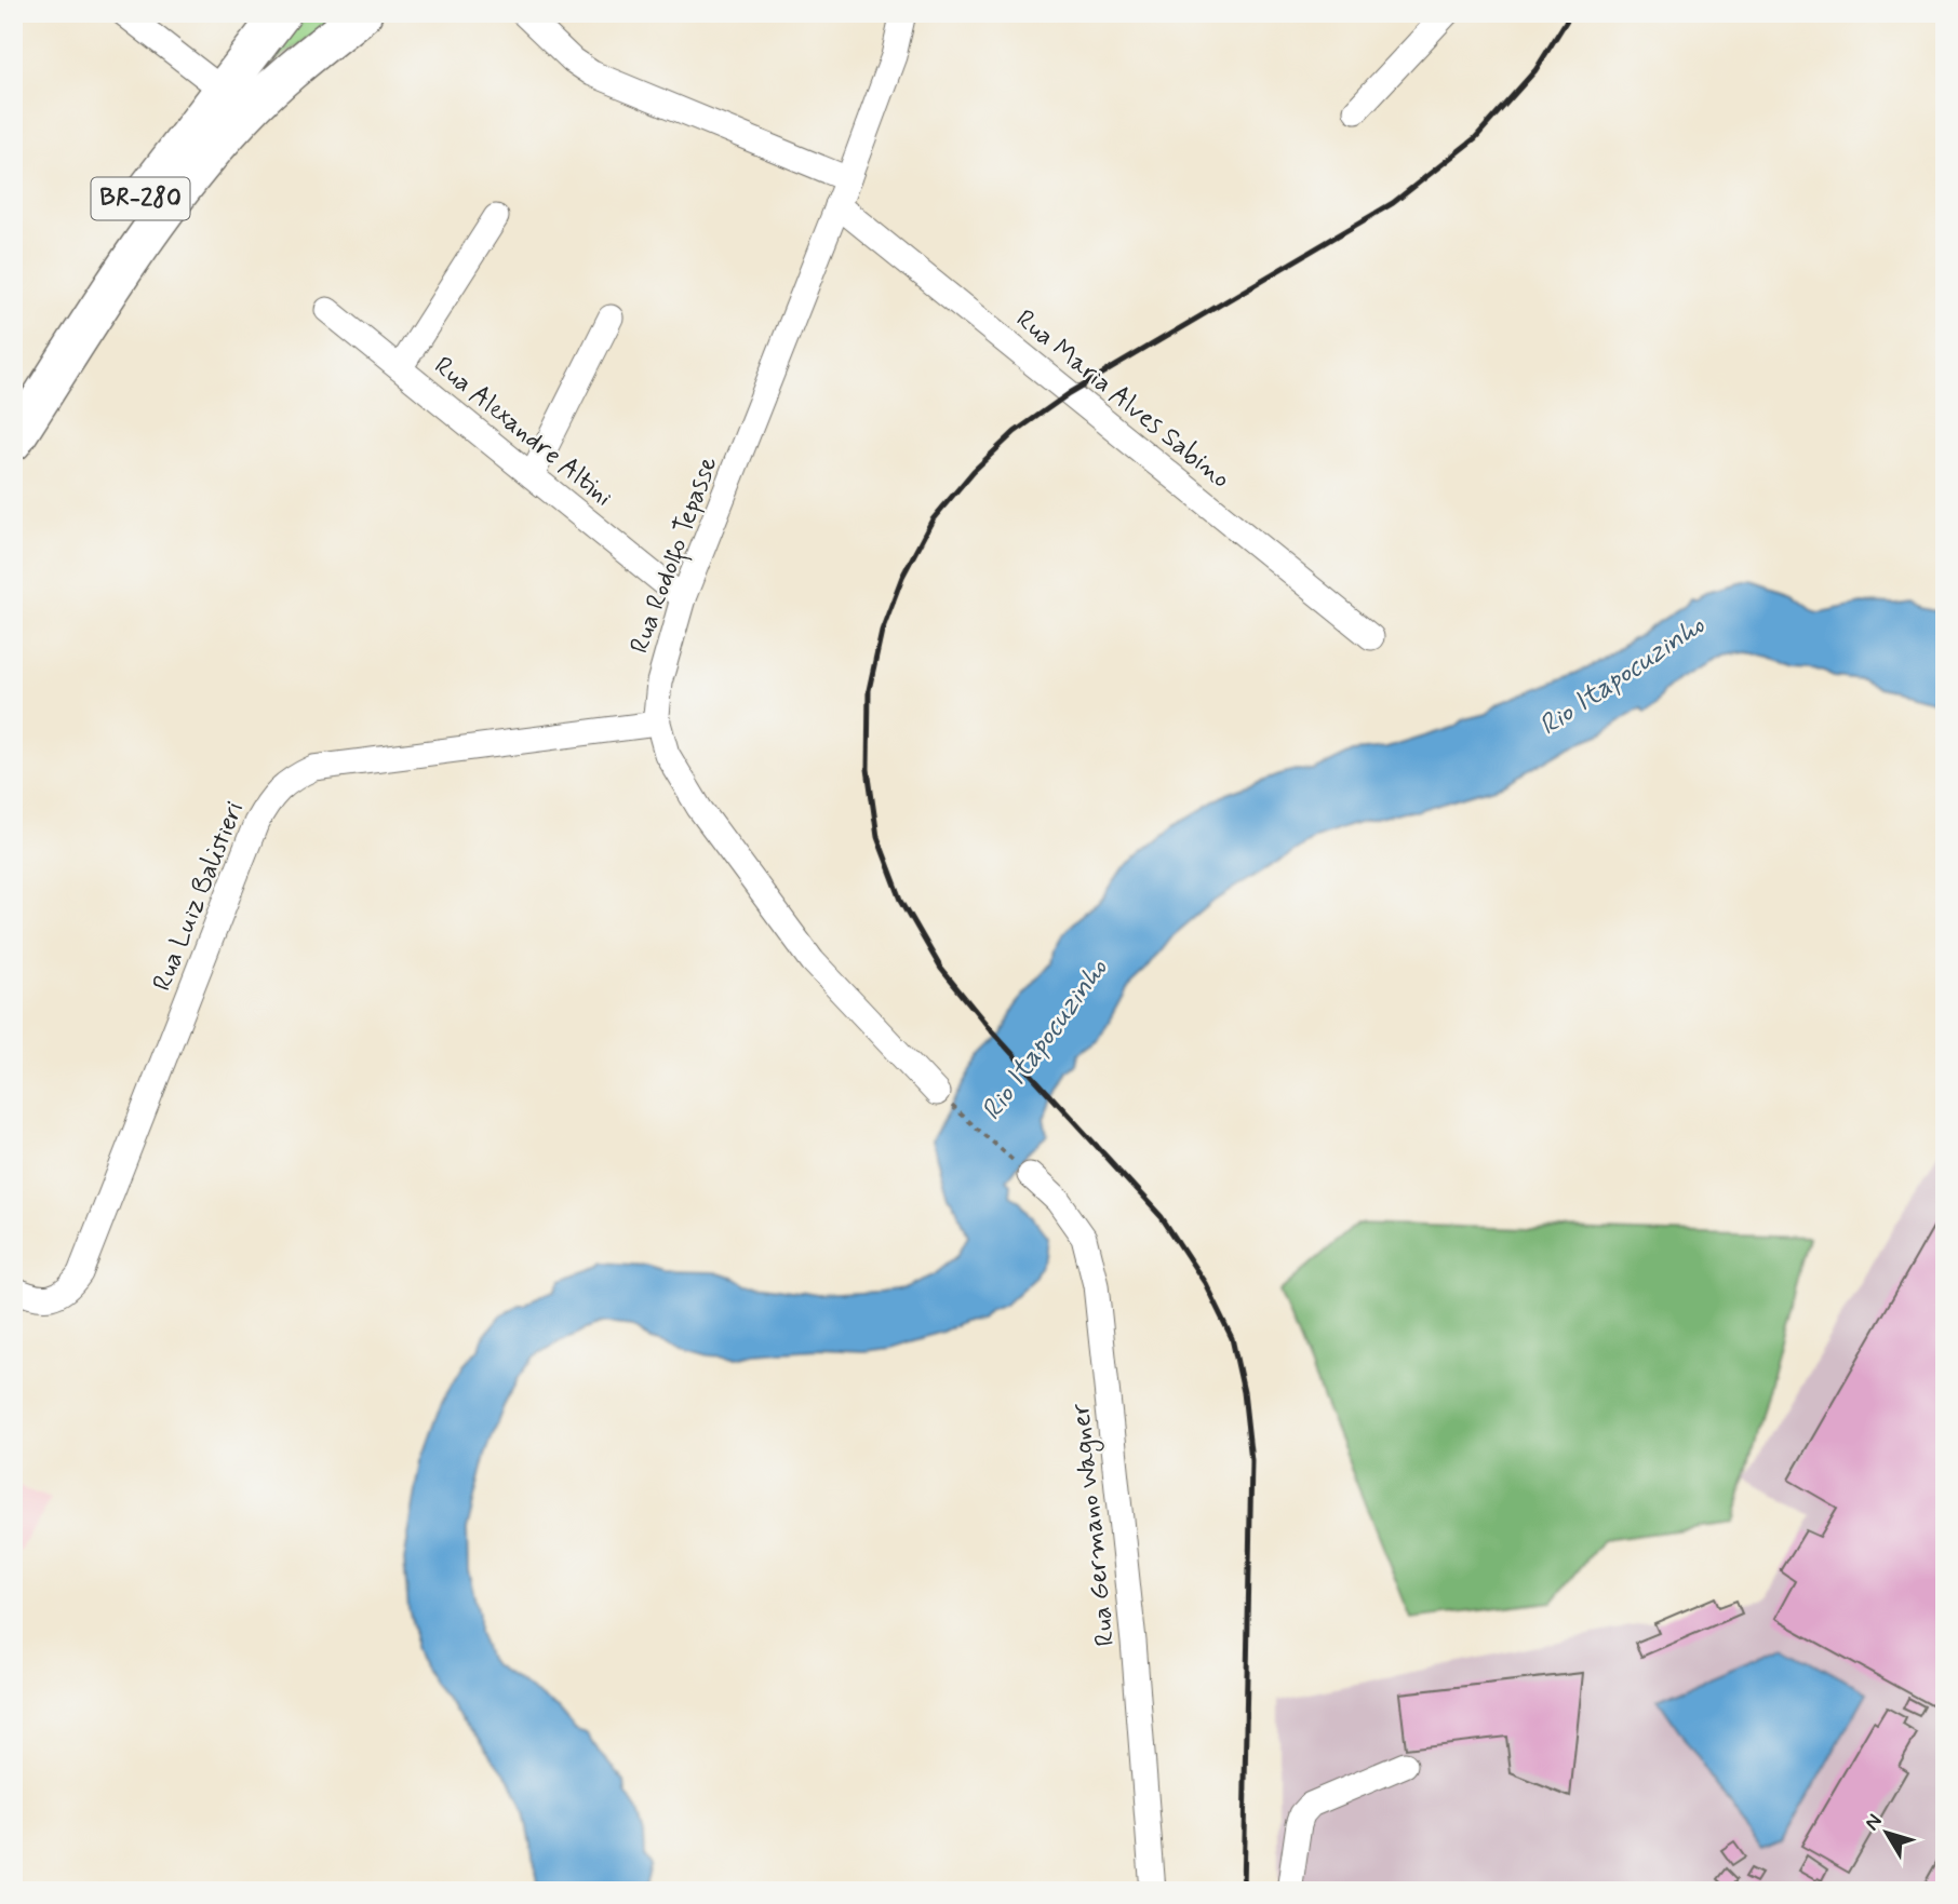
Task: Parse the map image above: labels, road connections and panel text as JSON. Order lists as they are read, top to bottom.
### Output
{
  "streets": {
    "highway": ["BR-280"],
    "street": [
      "Rua Maria Alves Sabino",
      "Rua Alexandre Altini",
      "Rua Rodolfo Tepasse",
      "Rua Luiz Balistieri",
      "Rua Germano Wagner"
    ]
  },
  "crossings": [
    ["Rua Maria Alves Sabino", "Rua Rodolfo Tepasse"],
    ["Rua Alexandre Altini", "Rua Rodolfo Tepasse"],
    ["Rua Rodolfo Tepasse", "Rua Luiz Balistieri"]
  ],
  "water": ["Rio Itapocuzinho"],
  "north": "top left"
}
